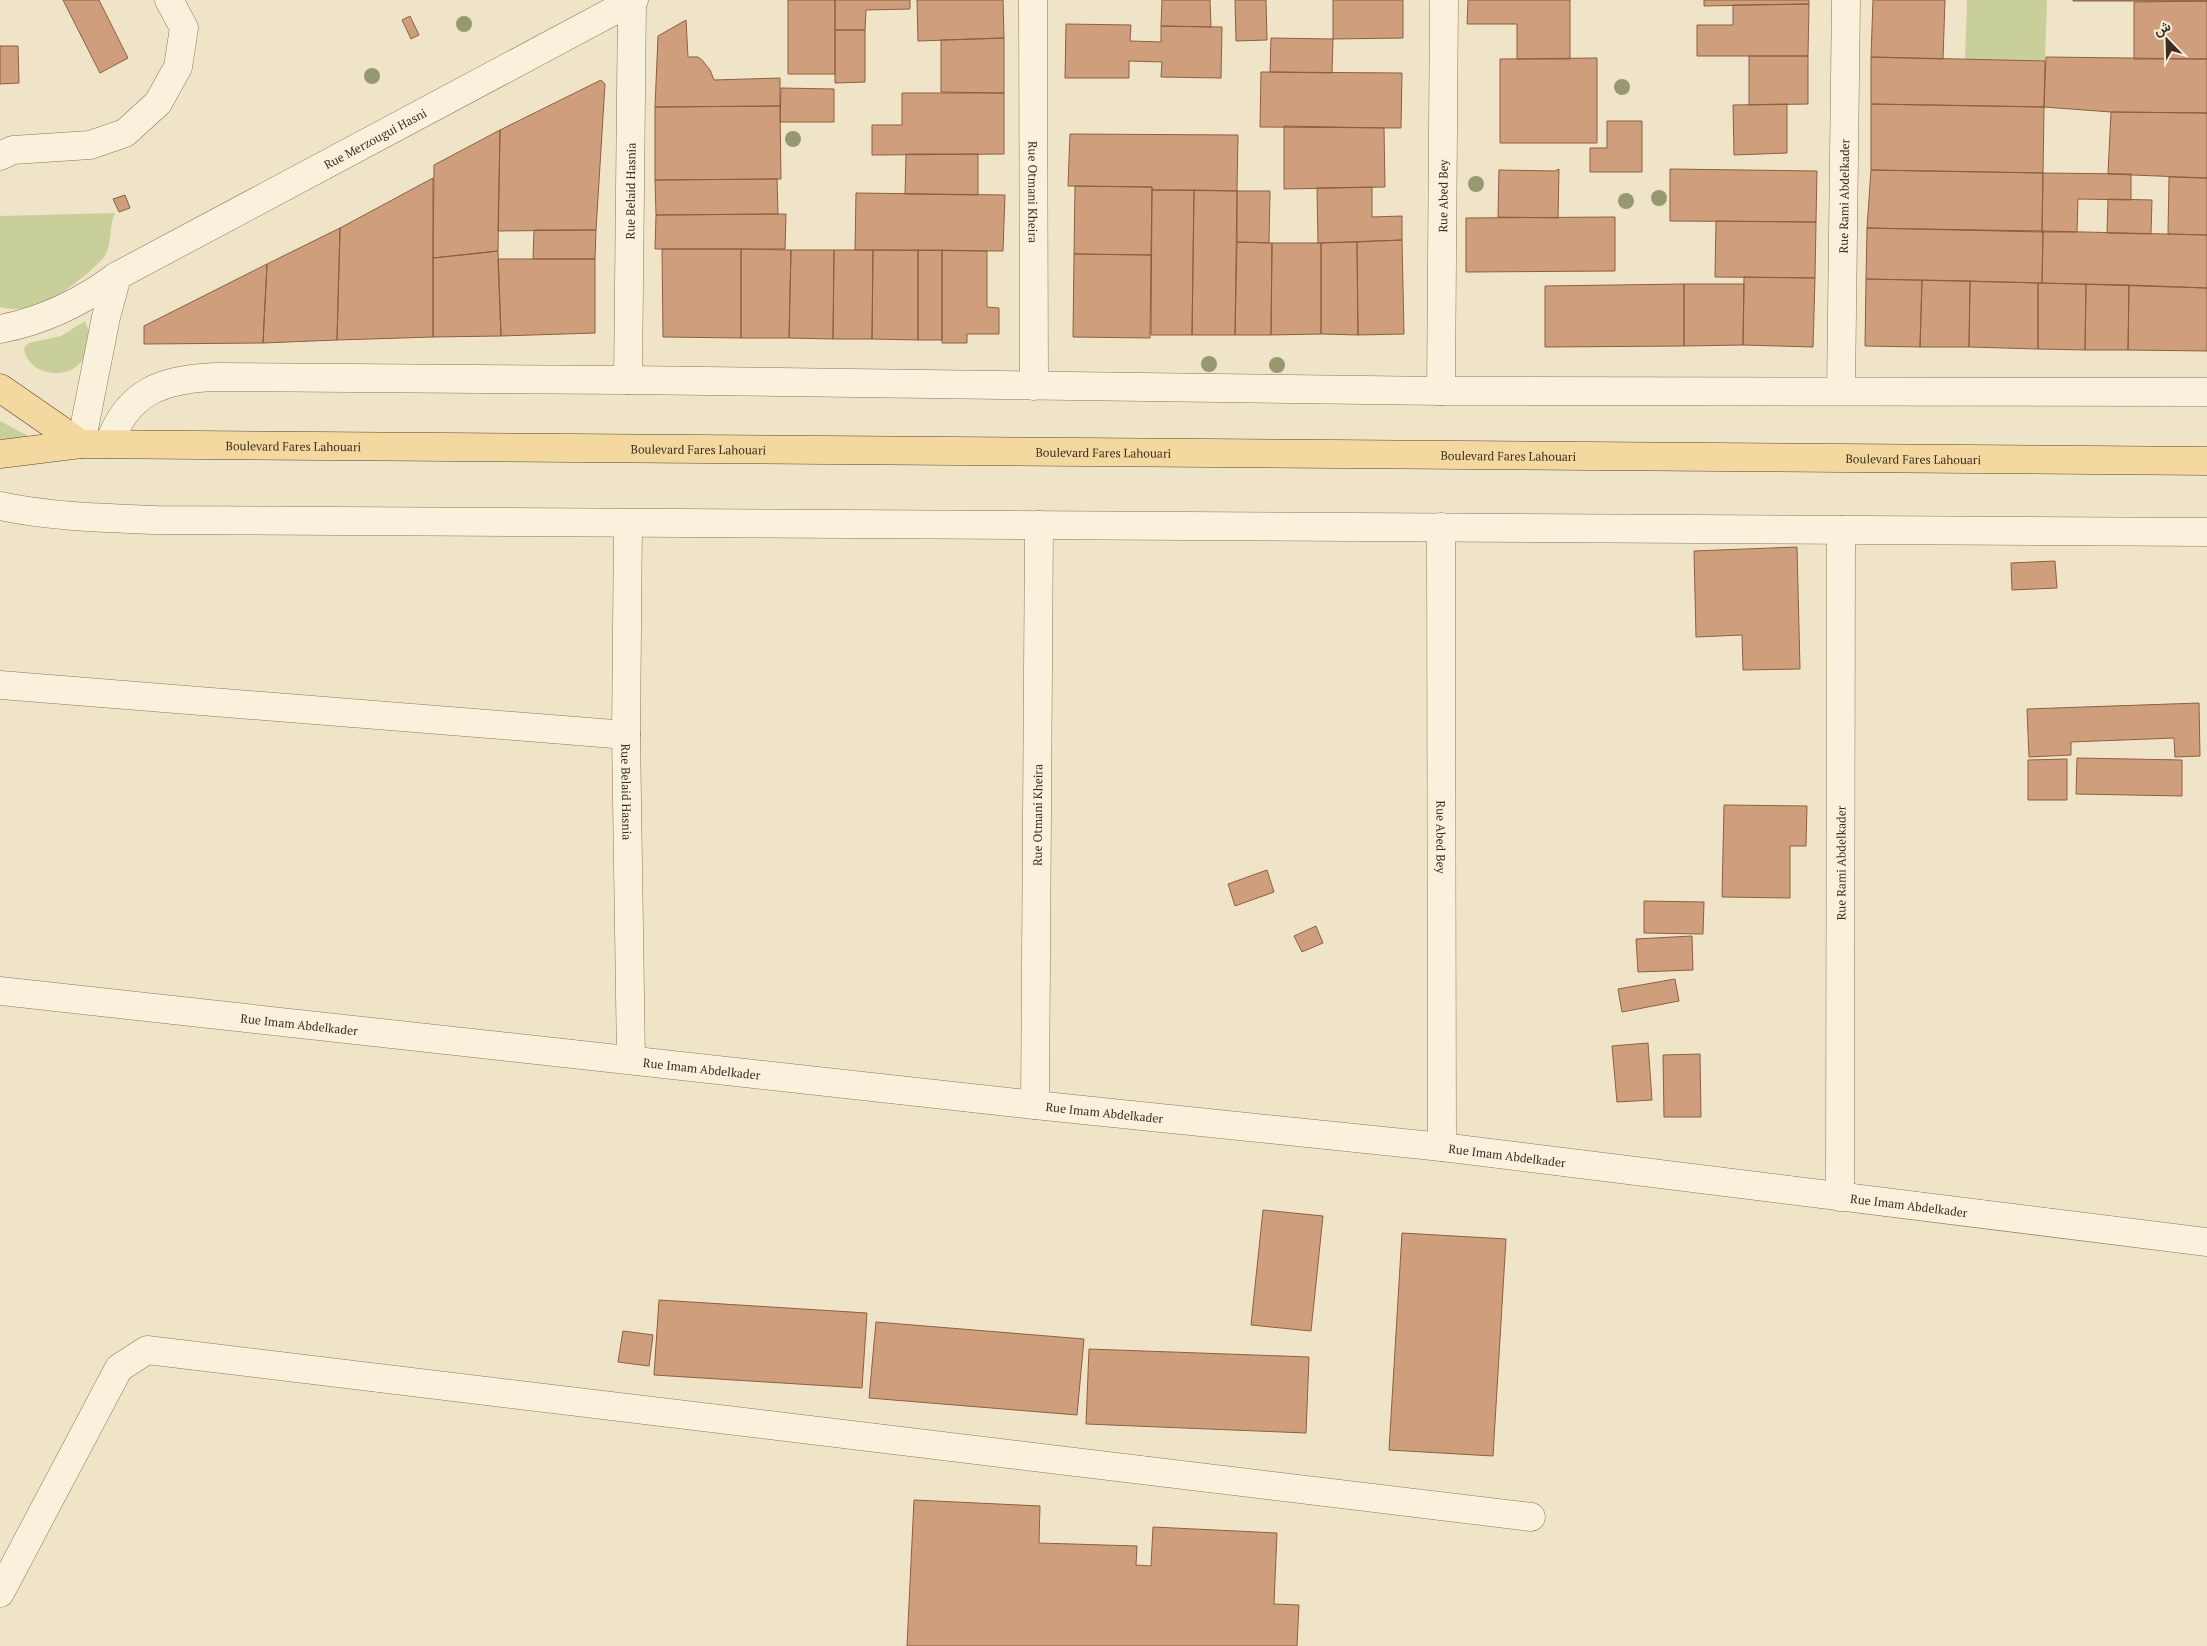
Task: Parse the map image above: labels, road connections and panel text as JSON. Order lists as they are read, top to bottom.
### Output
{
  "streets": {
    "main road": ["Boulevard Fares Lahouari"],
    "street": [
      "Rue Merzougui Hasni",
      "Rue Belaid Hasnia",
      "Rue Otmani Kheira",
      "Rue Abed Bey",
      "Rue Rami Abdelkader",
      "Rue Imam Abdelkader"
    ]
  },
  "crossings": [
    ["Rue Merzougui Hasni", "Rue Belaid Hasnia"],
    ["Rue Belaid Hasnia", "Rue Imam Abdelkader"],
    ["Rue Otmani Kheira", "Rue Imam Abdelkader"],
    ["Rue Abed Bey", "Rue Imam Abdelkader"],
    ["Rue Rami Abdelkader", "Rue Imam Abdelkader"]
  ],
  "north": "top left"
}
